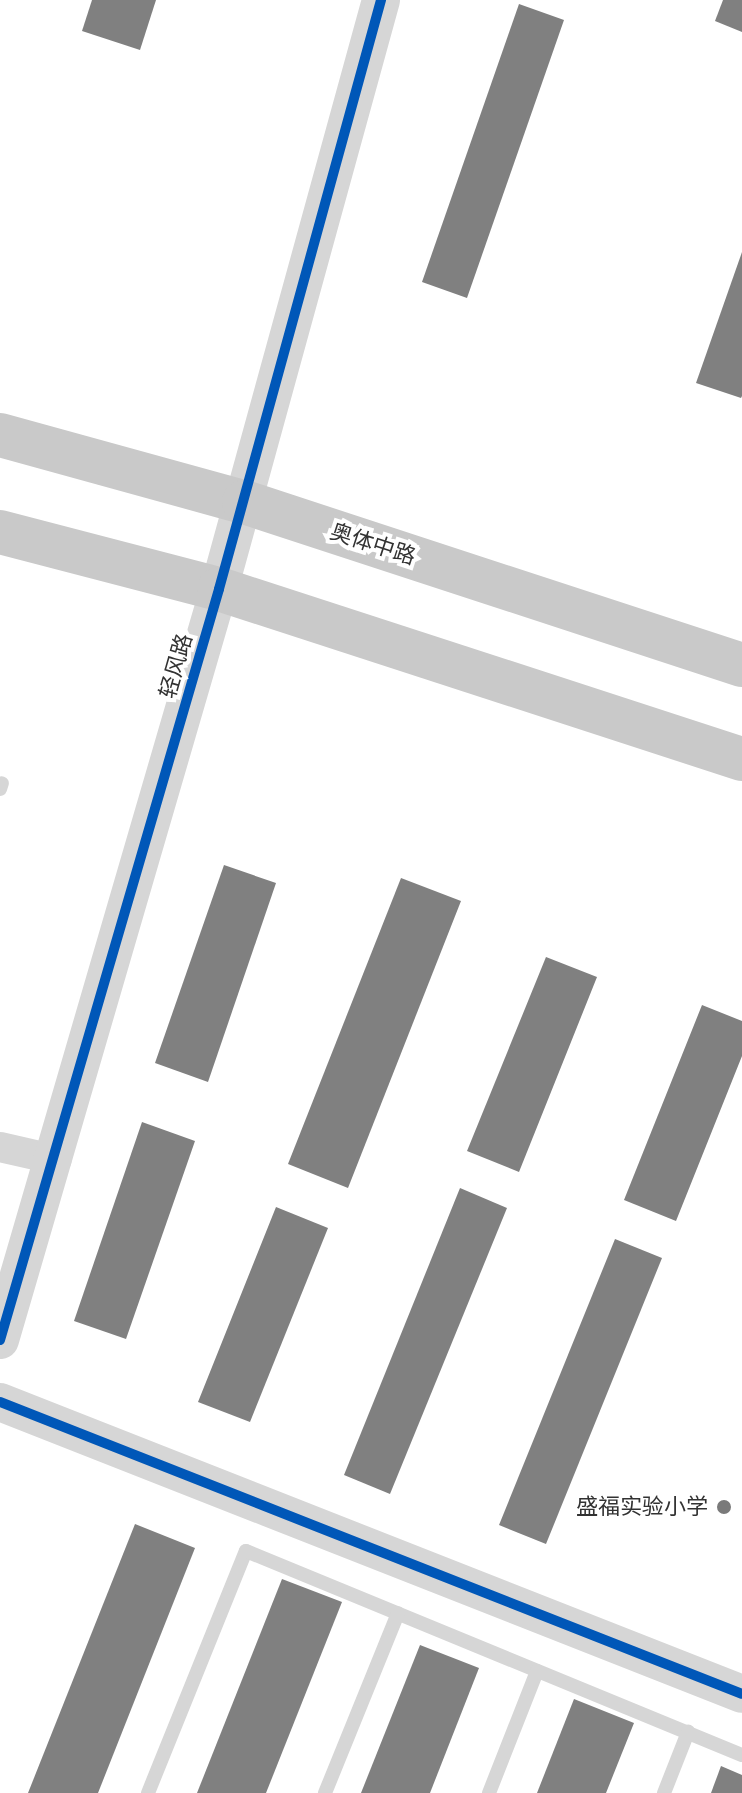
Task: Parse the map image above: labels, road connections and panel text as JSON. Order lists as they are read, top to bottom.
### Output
{
  "streets": {
    "main road": ["奥体中路"],
    "street": ["轻风路"]
  },
  "crossings": [
    ["奥体中路", "轻风路"]
  ],
  "places": ["盛福实验小学"]
}
